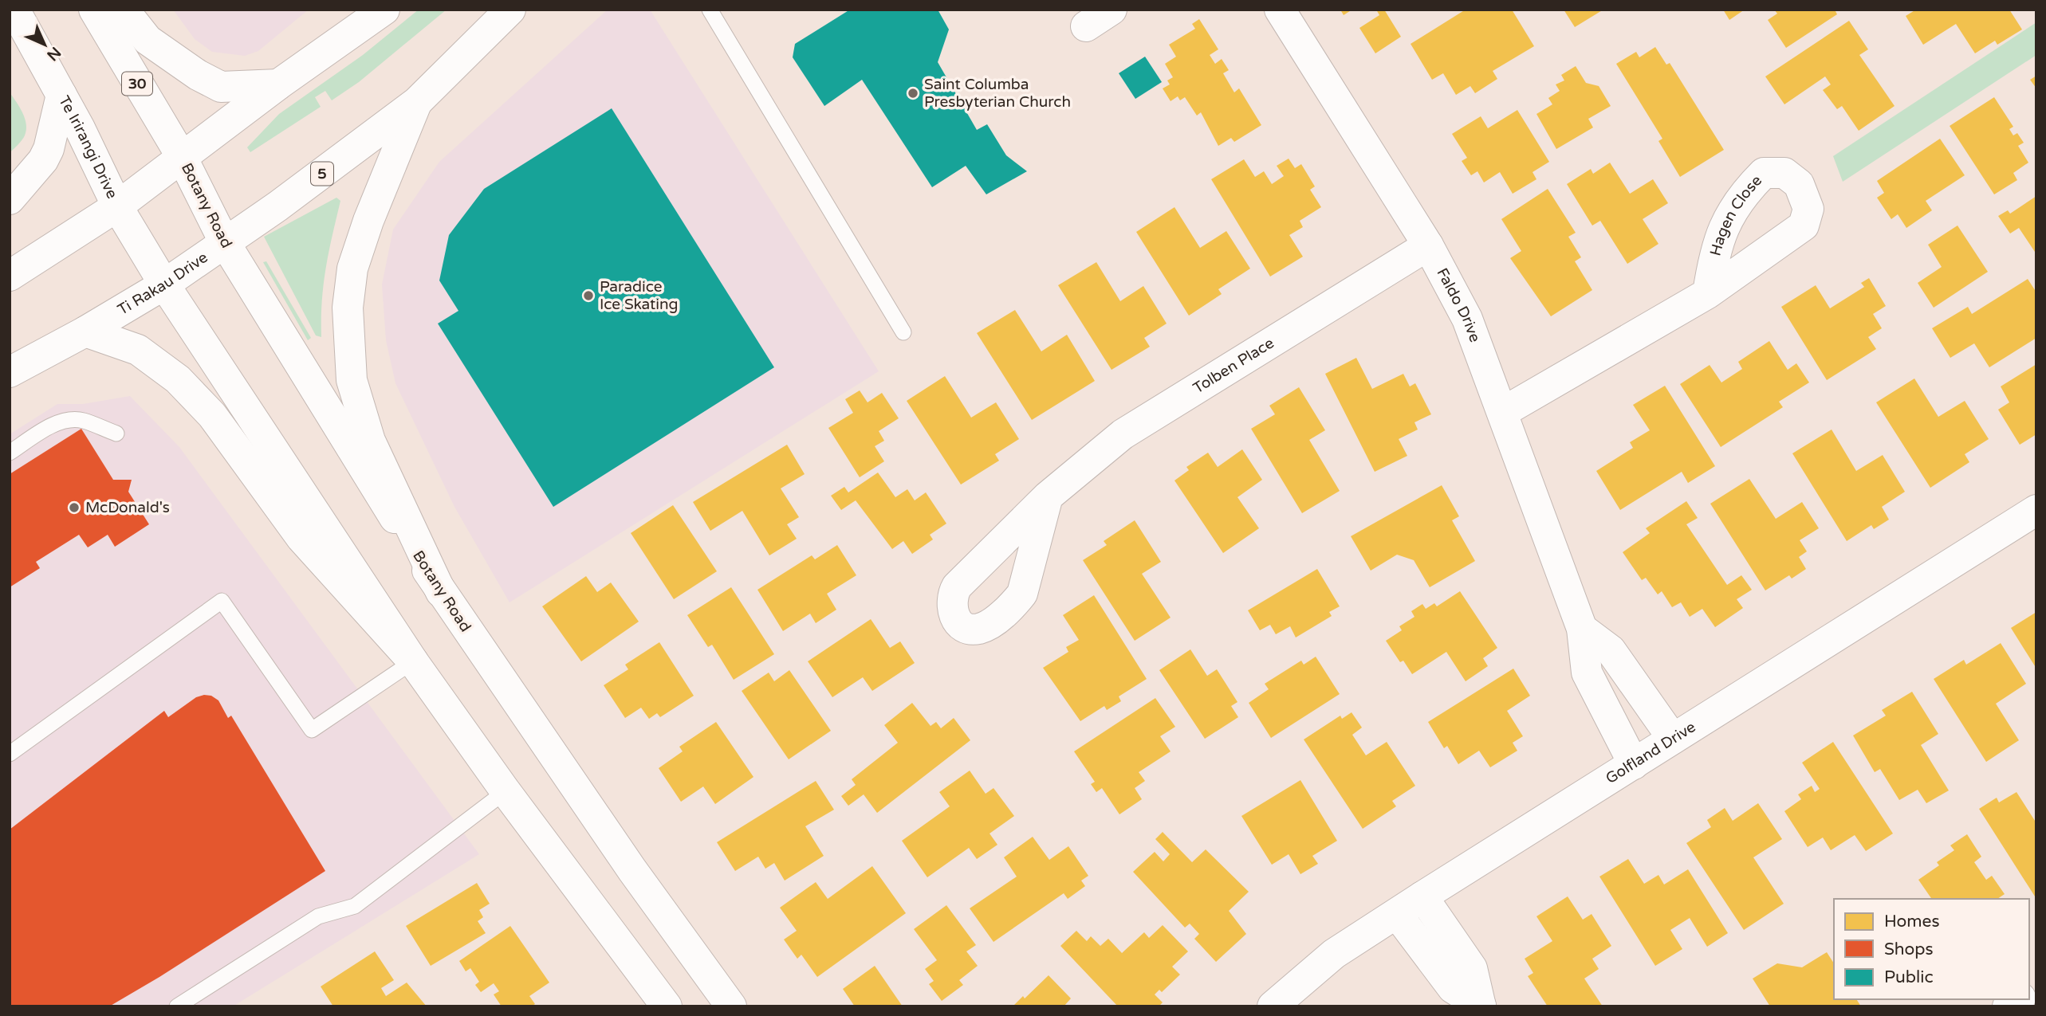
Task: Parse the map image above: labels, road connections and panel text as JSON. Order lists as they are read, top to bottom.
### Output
{
  "streets": {
    "main road": [
      "30",
      "Te Irirangi Drive",
      "5",
      "Botany Road",
      "Ti Rakau Drive",
      "Faldo Drive",
      "Tolben Place",
      "Golfland Drive"
    ]
  },
  "crossings": [
    ["30", "Botany Road"],
    ["Te Irirangi Drive", "Ti Rakau Drive"],
    ["Botany Road", "Ti Rakau Drive"],
    ["Faldo Drive", "Tolben Place"],
    ["Faldo Drive", "Golfland Drive"]
  ],
  "places": ["Saint Columba Presbyterian Church", "Paradice Ice Skating", "McDonald's"],
  "legend": ["Homes", "Shops", "Public"],
  "north": "bottom right"
}
